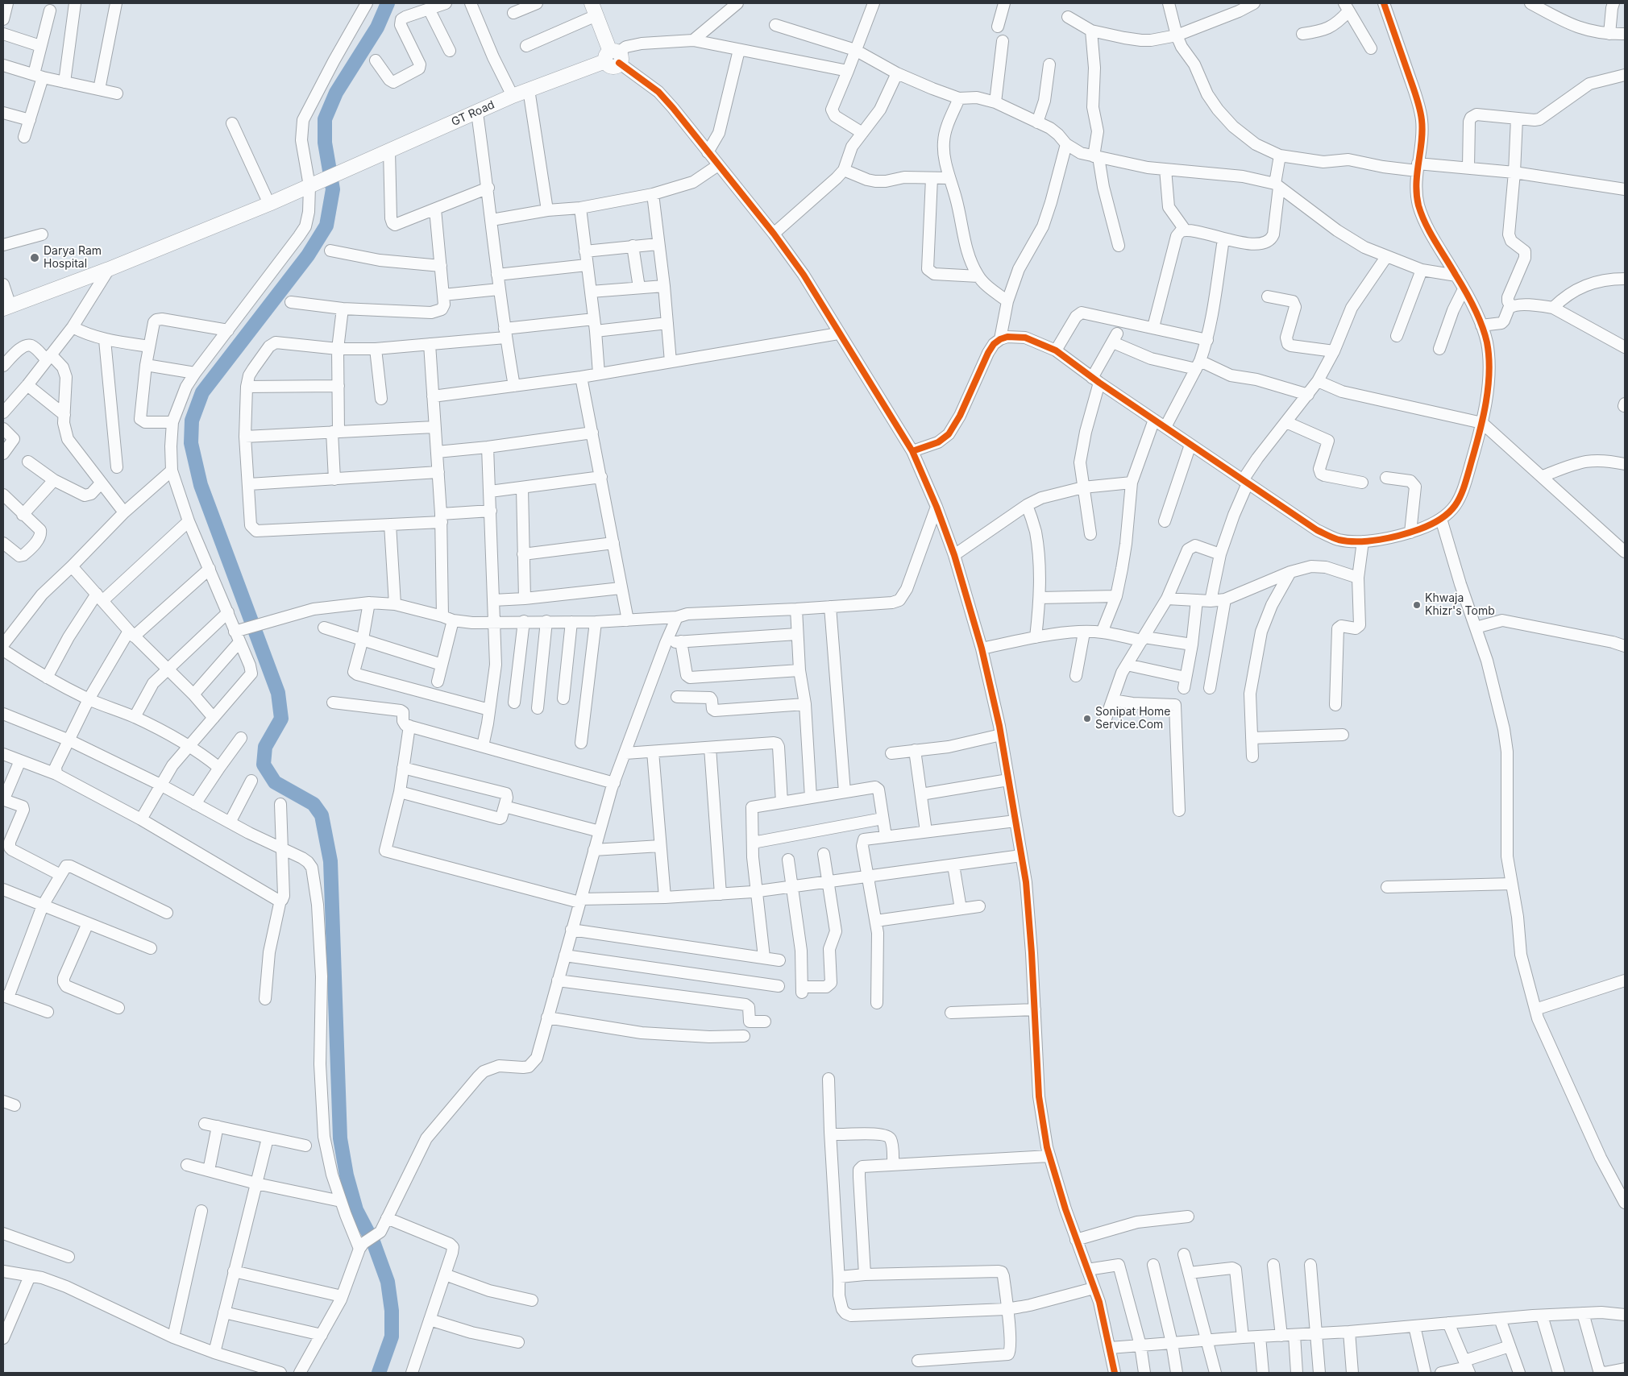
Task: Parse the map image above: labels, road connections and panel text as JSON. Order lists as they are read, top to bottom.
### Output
{
  "streets": {
    "main road": ["GT Road"]
  },
  "places": ["Darya Ram Hospital", "Khwaja Khizr's Tomb", "Sonipat Home Service.Com"]
}
